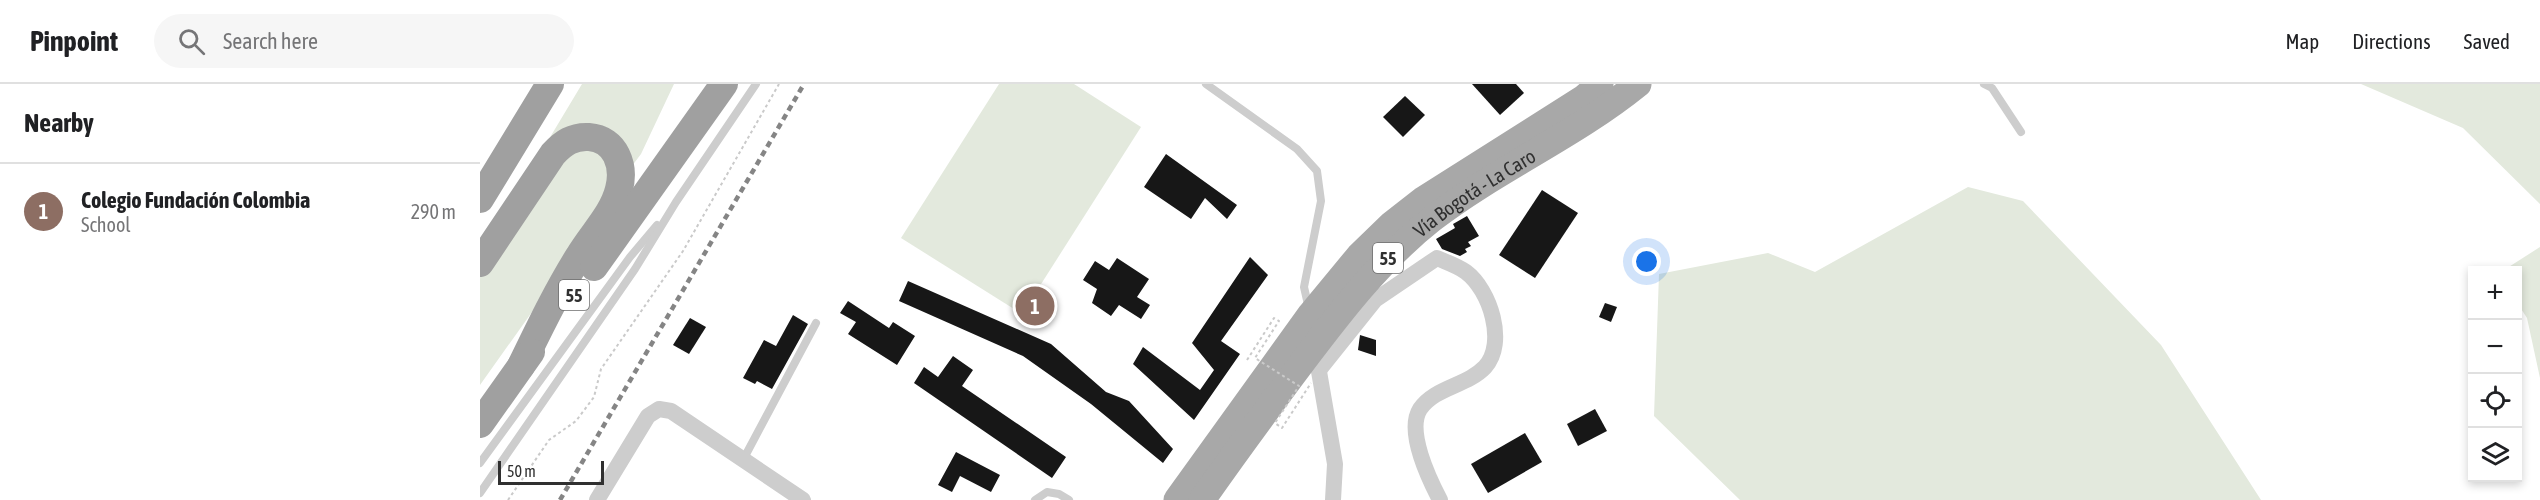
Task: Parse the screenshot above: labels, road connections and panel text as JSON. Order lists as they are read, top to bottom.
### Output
{
  "streets": {
    "highway": ["55"],
    "main road": ["Vía Bogotá - La Caro"]
  },
  "scale_bar": "50 m",
  "page": {
    "header": "Pinpoint",
    "search": "Search here",
    "nav": ["Map", "Directions", "Saved"],
    "heading": "Nearby",
    "list": [
      {
        "mark": "1",
        "name": "Colegio Fundación Colombia",
        "note": "School",
        "value": "290 m"
      }
    ],
    "map_buttons": ["+", "−"],
    "pins": "1",
    "scale": "50 m"
  }
}
